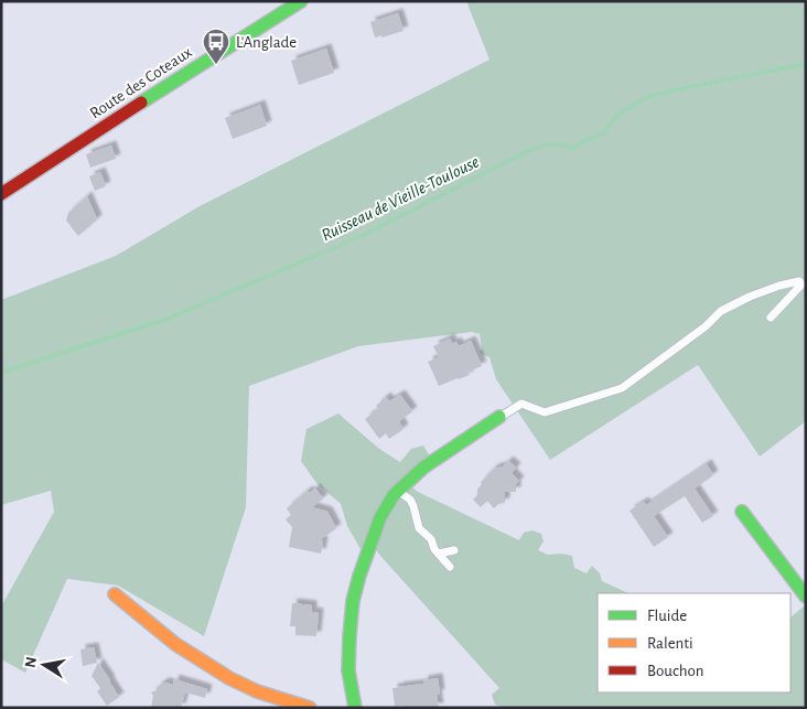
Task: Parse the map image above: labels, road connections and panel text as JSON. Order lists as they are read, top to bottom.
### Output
{
  "streets": {
    "street": ["Route des Coteaux"]
  },
  "water": ["Ruisseau de Vieille-Toulouse"],
  "places": {
    "bus stop": ["L'Anglade"]
  },
  "legend": ["Fluide", "Ralenti", "Bouchon"],
  "north": "left"
}
